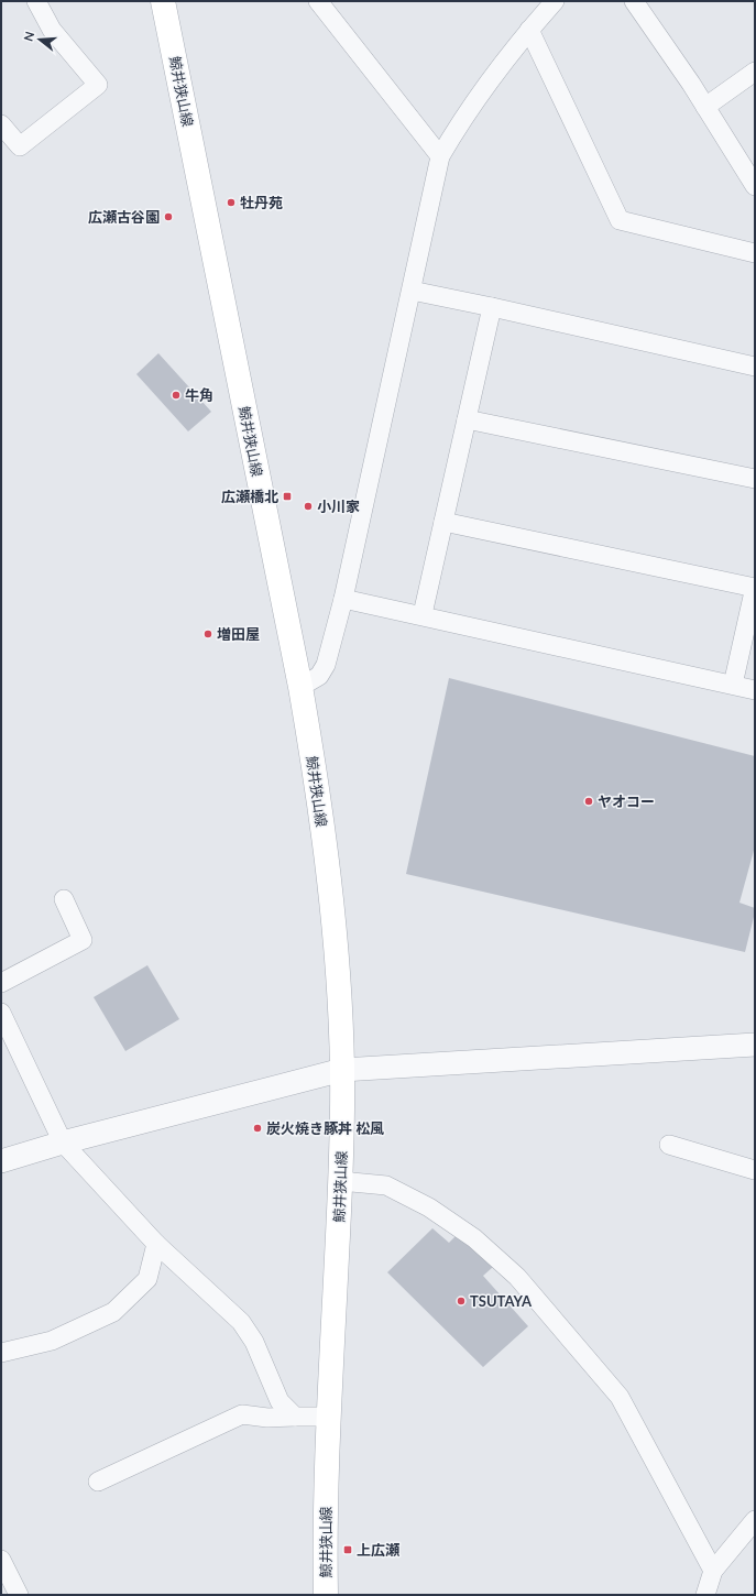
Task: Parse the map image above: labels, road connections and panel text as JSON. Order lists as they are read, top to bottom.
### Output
{
  "streets": {
    "main road": ["鯨井狭山線"]
  },
  "places": {
    "other": [
      "牡丹苑",
      "広瀬古谷園",
      "牛角",
      "小川家",
      "増田屋",
      "ヤオコー",
      "炭火焼き豚丼 松風",
      "TSUTAYA"
    ],
    "transit": ["広瀬橋北", "上広瀬"]
  },
  "north": "left"
}
